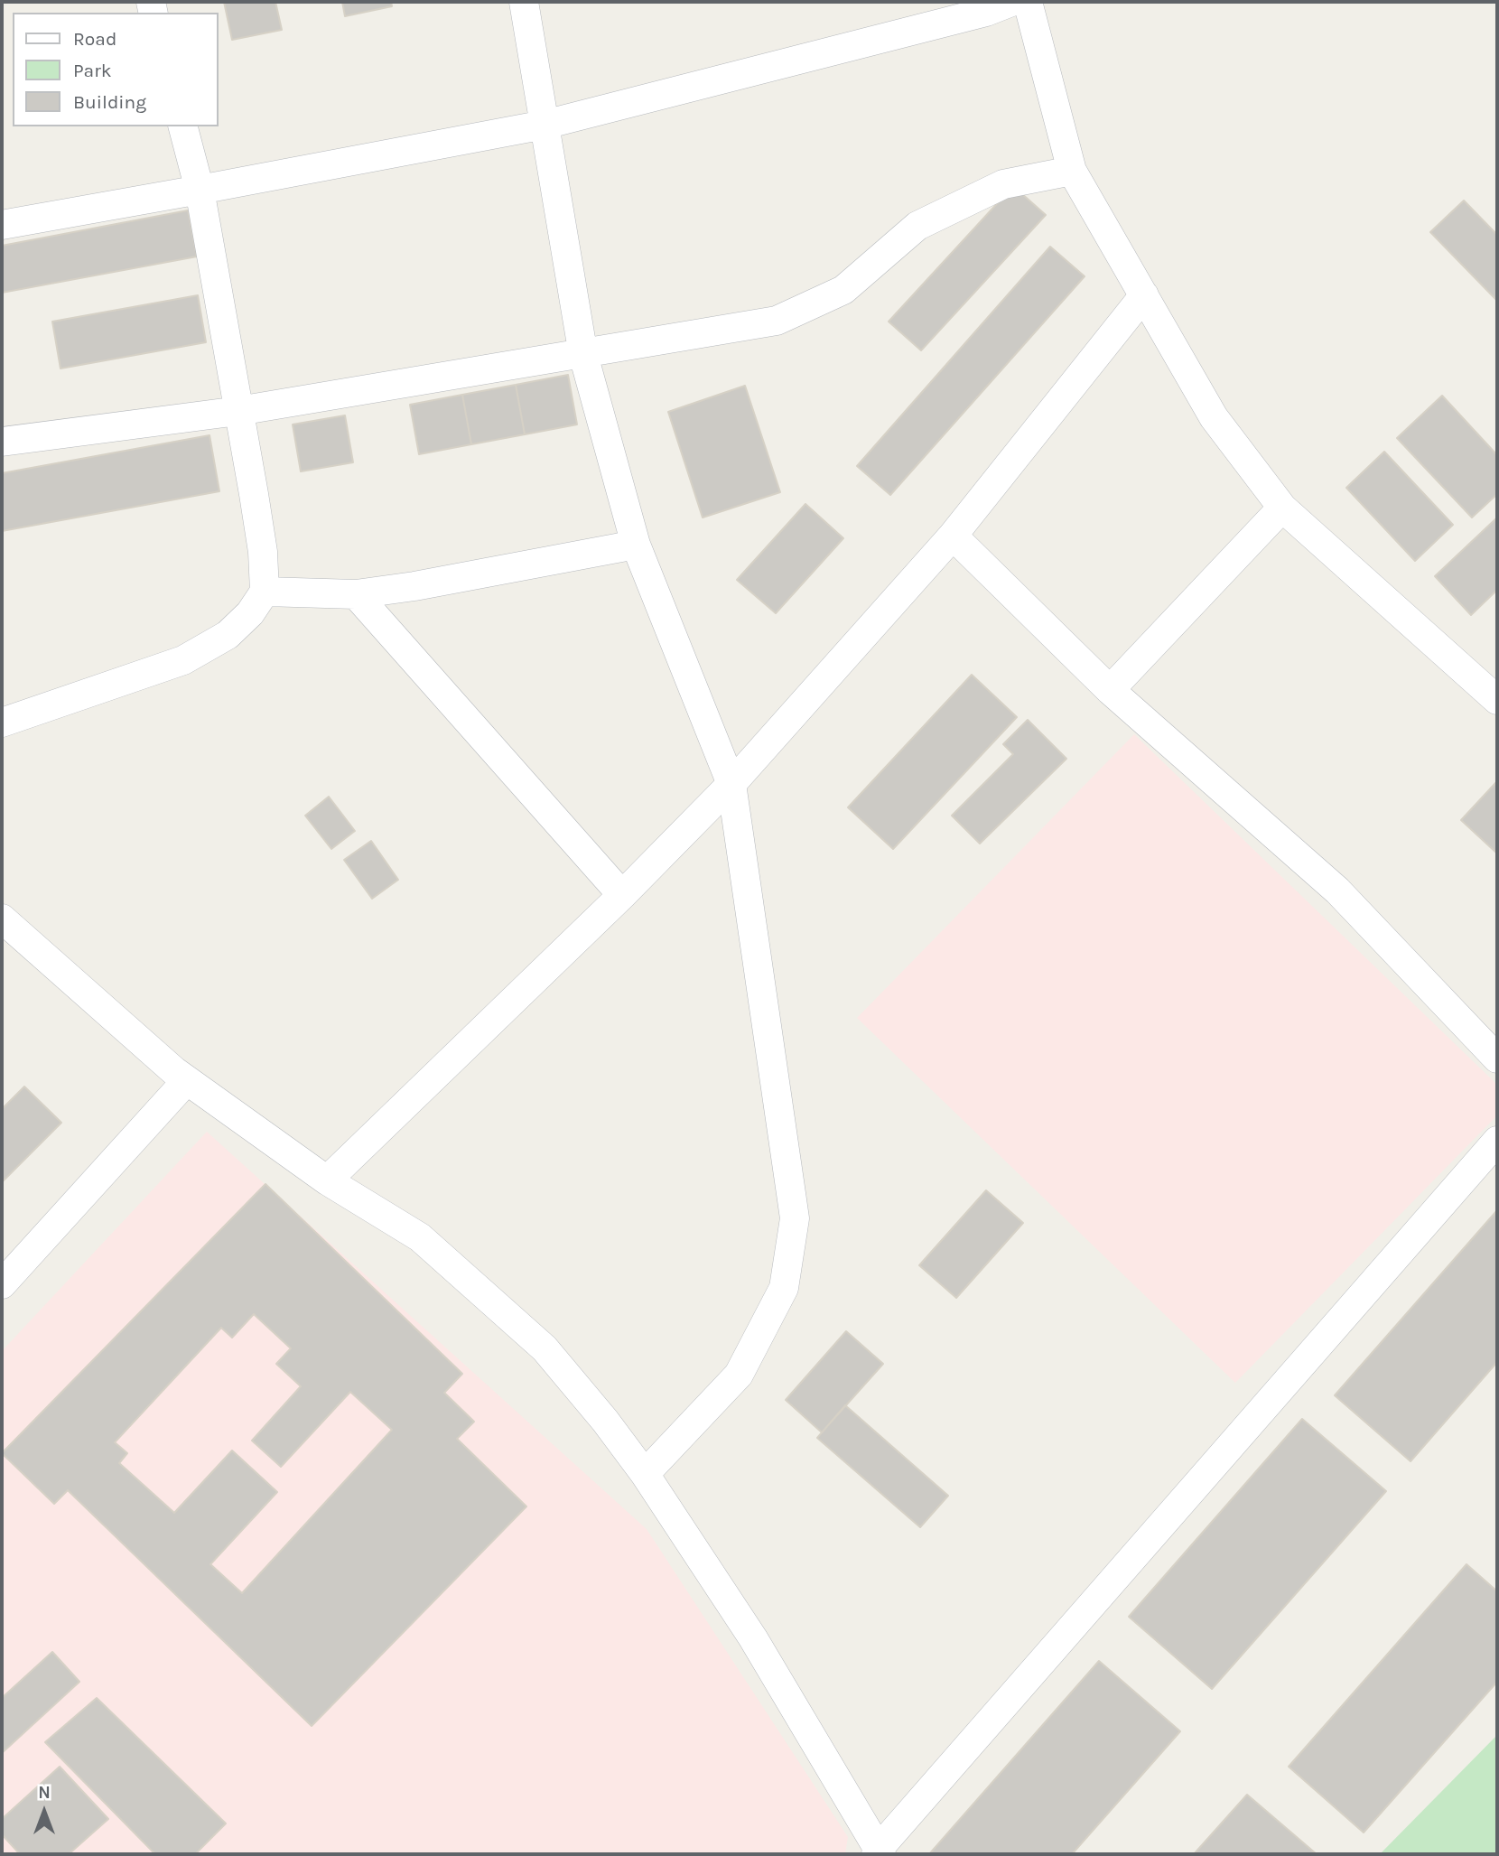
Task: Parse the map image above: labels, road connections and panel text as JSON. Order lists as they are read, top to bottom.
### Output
{
  "legend": ["Road", "Park", "Building"],
  "north": "top"
}
